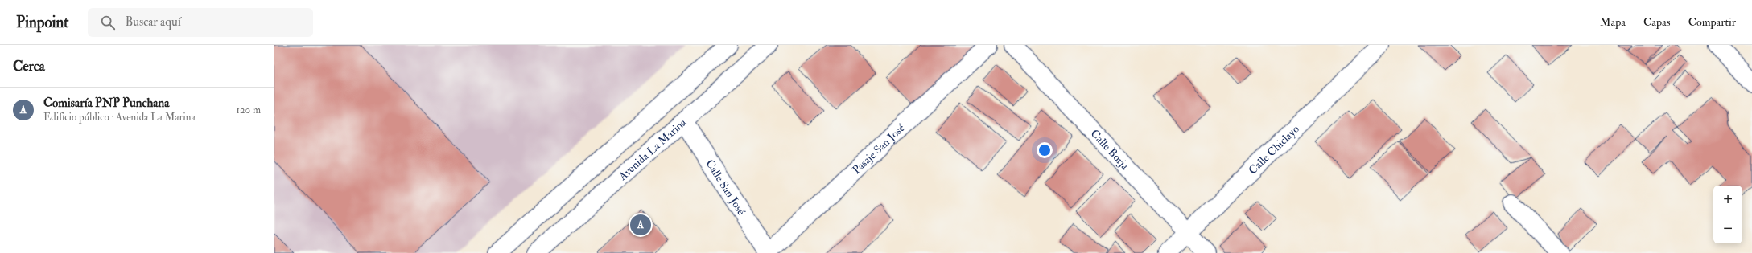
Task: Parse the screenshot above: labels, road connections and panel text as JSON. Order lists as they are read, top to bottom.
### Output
{
  "streets": {
    "street": [
      "Calle Chiclayo",
      "Avenida La Marina",
      "Pasaje San José",
      "Calle Borja",
      "Calle San José"
    ]
  },
  "crossings": [
    ["Calle Chiclayo", "Calle Borja"],
    ["Avenida La Marina", "Calle San José"],
    ["Pasaje San José", "Calle San José"]
  ],
  "page": {
    "header": "Pinpoint",
    "search": "Buscar aquí",
    "nav": ["Mapa", "Capas", "Compartir"],
    "heading": "Cerca",
    "list": [
      {
        "mark": "A",
        "name": "Comisaría PNP Punchana",
        "note": "Edificio público · Avenida La Marina",
        "value": "120 m"
      }
    ],
    "map_buttons": ["+", "−"],
    "pins": "A"
  }
}
